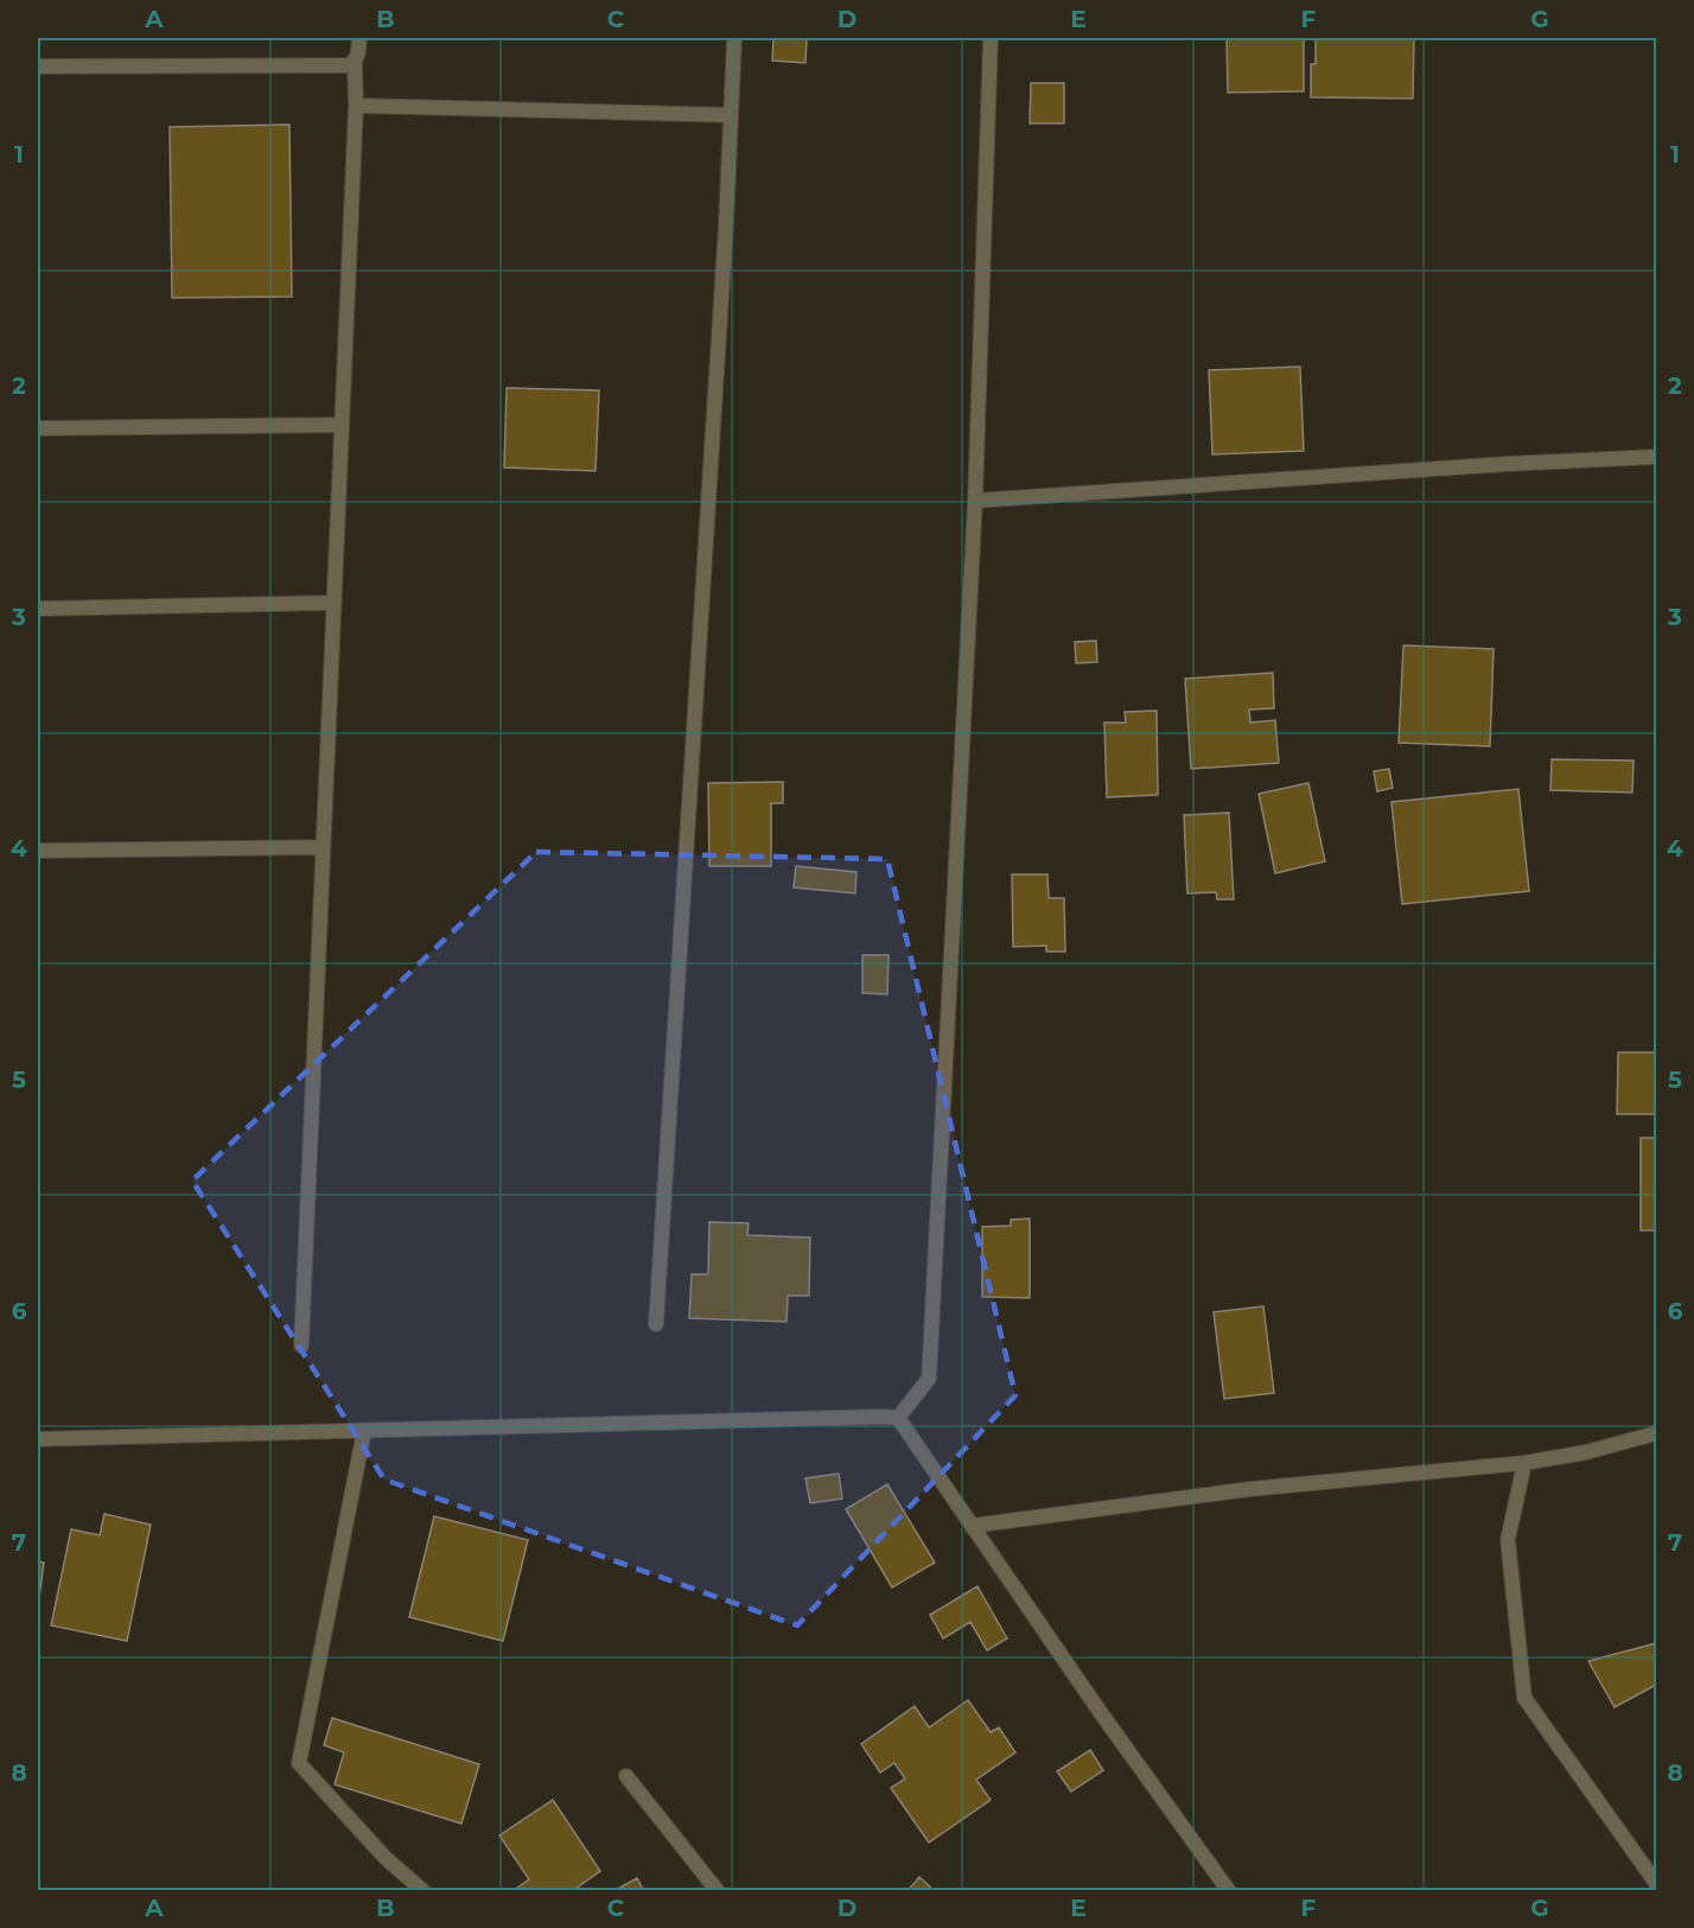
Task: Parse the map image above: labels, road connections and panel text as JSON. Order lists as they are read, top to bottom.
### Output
{
  "grid": {
    "columns": [
      "A",
      "B",
      "C",
      "D",
      "E",
      "F",
      "G"
    ],
    "rows": [
      "1",
      "2",
      "3",
      "4",
      "5",
      "6",
      "7",
      "8"
    ]
  }
}
